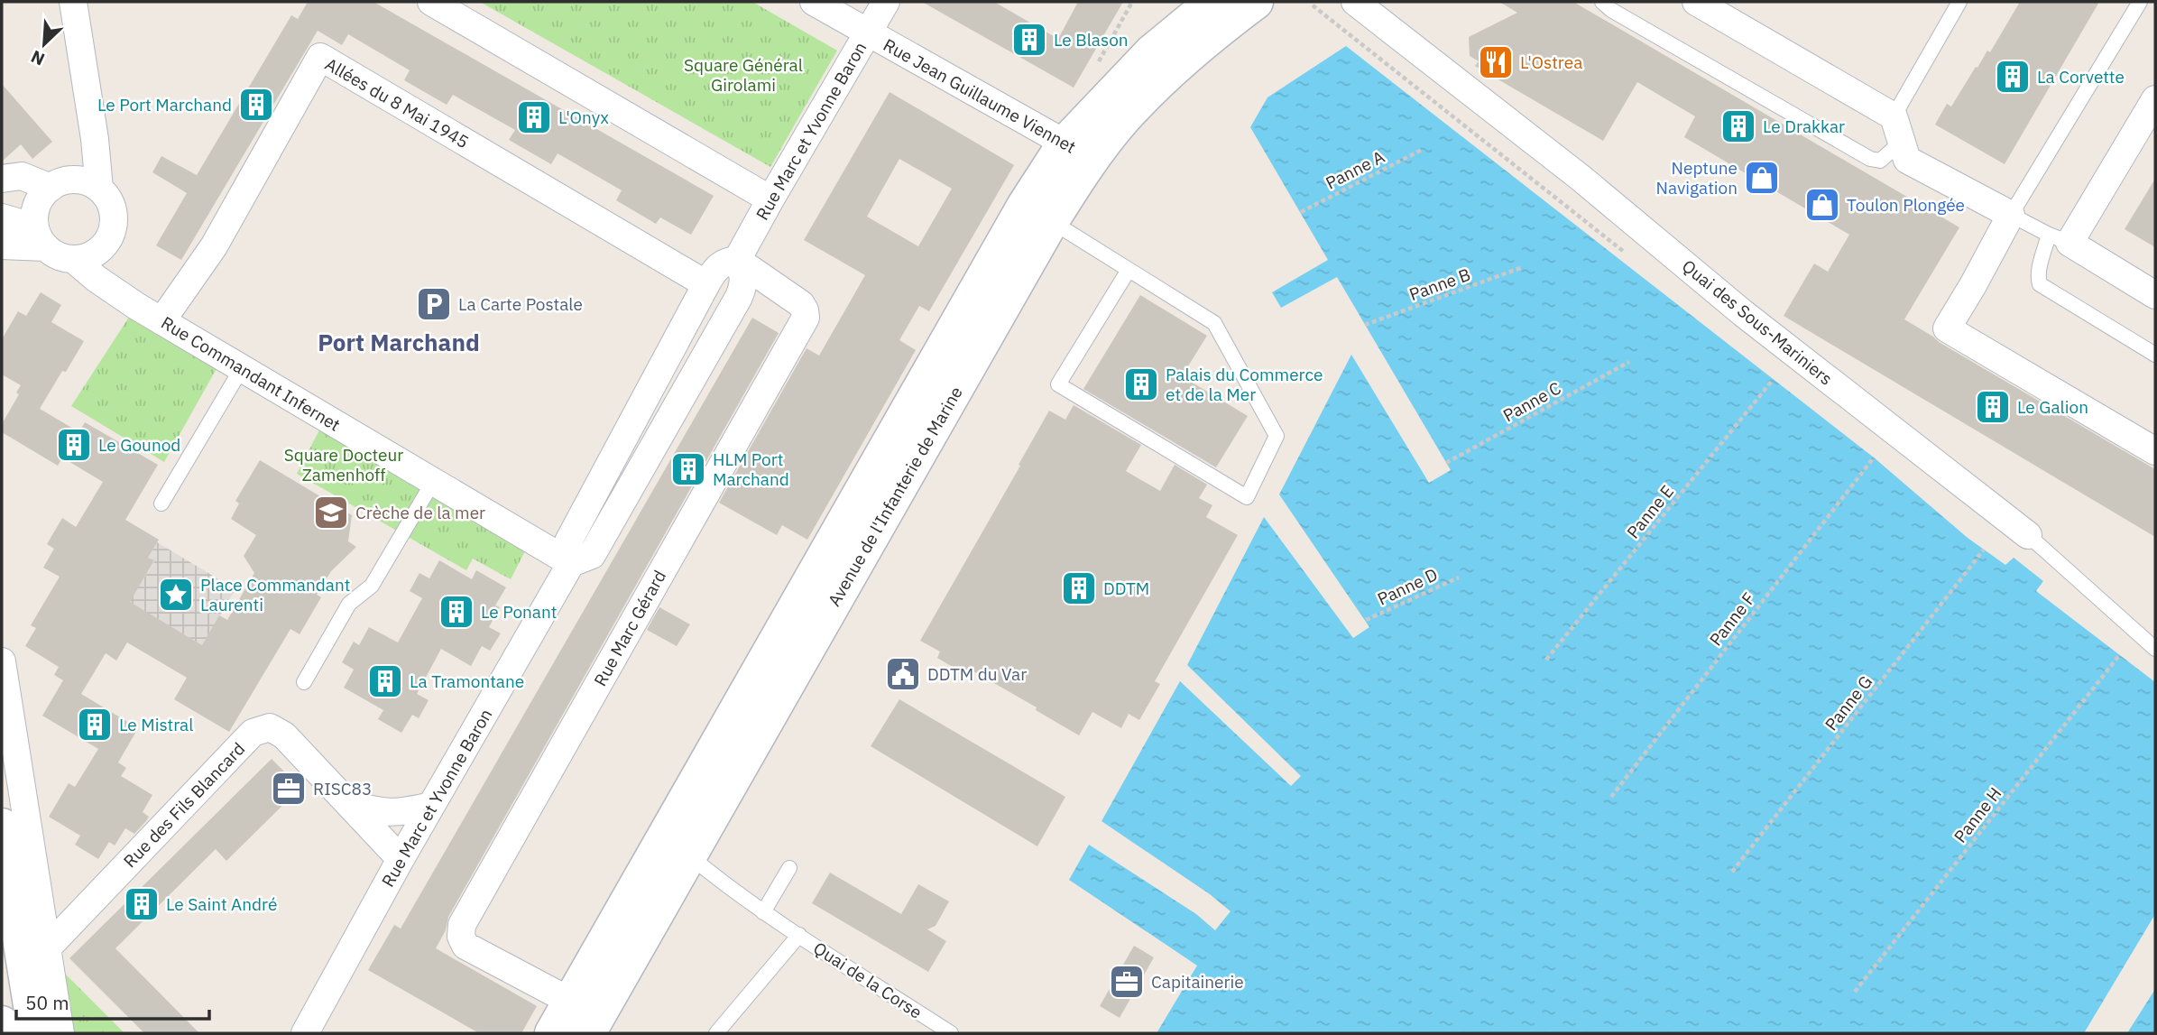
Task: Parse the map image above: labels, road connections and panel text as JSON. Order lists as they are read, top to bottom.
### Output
{
  "streets": {
    "main road": ["Avenue de l'Infanterie de Marine"],
    "street": [
      "Rue Jean Guillaume Viennet",
      "Allées du 8 Mai 1945",
      "Rue Marc et Yvonne Baron",
      "Quai des Sous-Mariniers",
      "Rue Commandant Infernet",
      "Rue Marc Gérard",
      "Rue des Fils Blancard"
    ],
    "lane": ["Quai de la Corse"],
    "path": [
      "Panne A",
      "Panne B",
      "Panne C",
      "Panne E",
      "Panne D",
      "Panne F",
      "Panne G",
      "Panne H"
    ]
  },
  "crossings": [
    ["Rue Jean Guillaume Viennet", "Rue Marc et Yvonne Baron"],
    ["Rue Jean Guillaume Viennet", "Avenue de l'Infanterie de Marine"],
    ["Allées du 8 Mai 1945", "Rue Marc et Yvonne Baron"],
    ["Allées du 8 Mai 1945", "Rue Commandant Infernet"],
    ["Rue Marc et Yvonne Baron", "Rue Commandant Infernet"],
    ["Rue Marc et Yvonne Baron", "Rue Marc Gérard"],
    ["Rue Marc et Yvonne Baron", "Rue des Fils Blancard"],
    ["Avenue de l'Infanterie de Marine", "Rue Marc Gérard"],
    ["Avenue de l'Infanterie de Marine", "Quai de la Corse"]
  ],
  "districts": ["Port Marchand"],
  "parks": ["Square Général Girolami", "Square Docteur Zamenhoff"],
  "places": {
    "building": [
      "Le Blason",
      "La Corvette",
      "Le Port Marchand",
      "L'Onyx",
      "Le Drakkar",
      "Palais du Commerce et de la Mer",
      "Le Galion",
      "Le Gounod",
      "HLM Port Marchand",
      "DDTM",
      "Le Ponant",
      "La Tramontane",
      "Le Mistral",
      "Le Saint André"
    ],
    "restaurant": ["L'Ostrea"],
    "shop": ["Neptune Navigation", "Toulon Plongée"],
    "parking": ["La Carte Postale"],
    "school or university": ["Crèche de la mer"],
    "place": ["Place Commandant Laurenti"],
    "public building": ["DDTM du Var"],
    "office": ["RISC83", "Capitainerie"]
  },
  "scale_bar": "50 m",
  "north": "bottom left"
}
